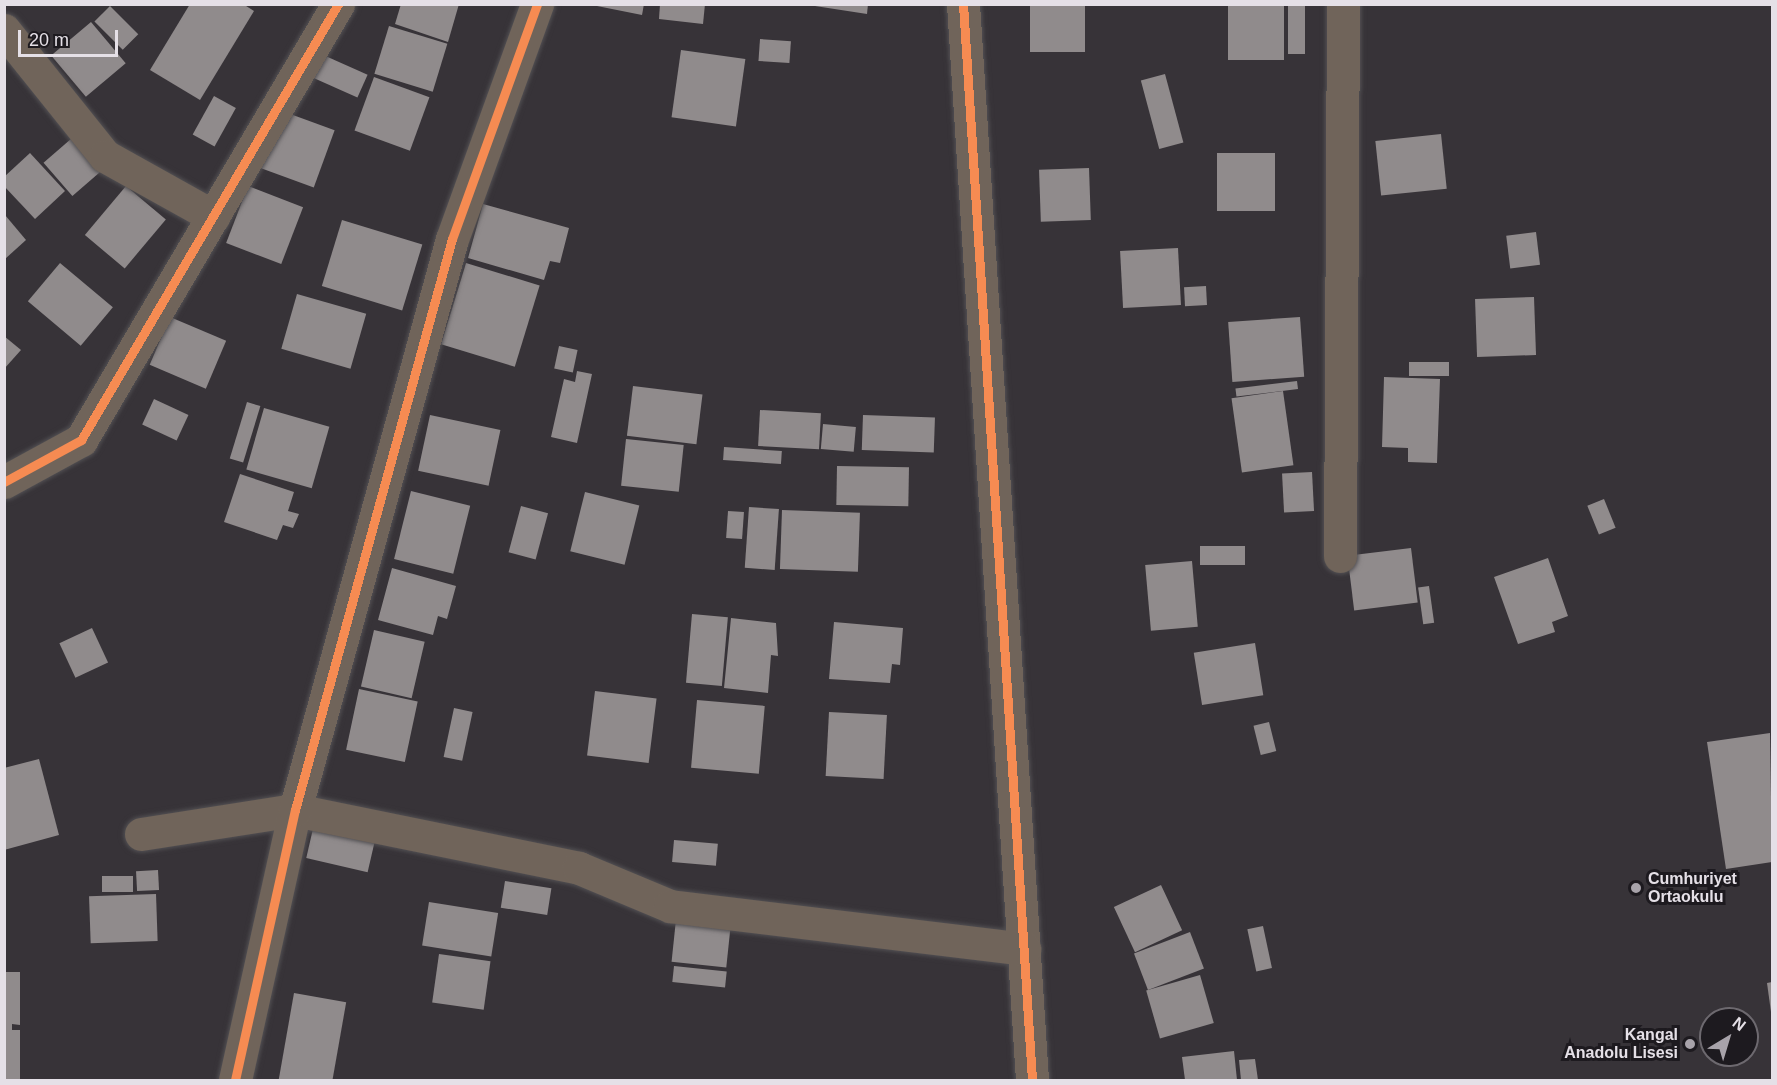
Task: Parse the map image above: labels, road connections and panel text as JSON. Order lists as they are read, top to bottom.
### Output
{
  "places": ["Cumhuriyet Ortaokulu", "Kangal Anadolu Lisesi"],
  "scale_bar": "20 m",
  "north": "top right"
}
